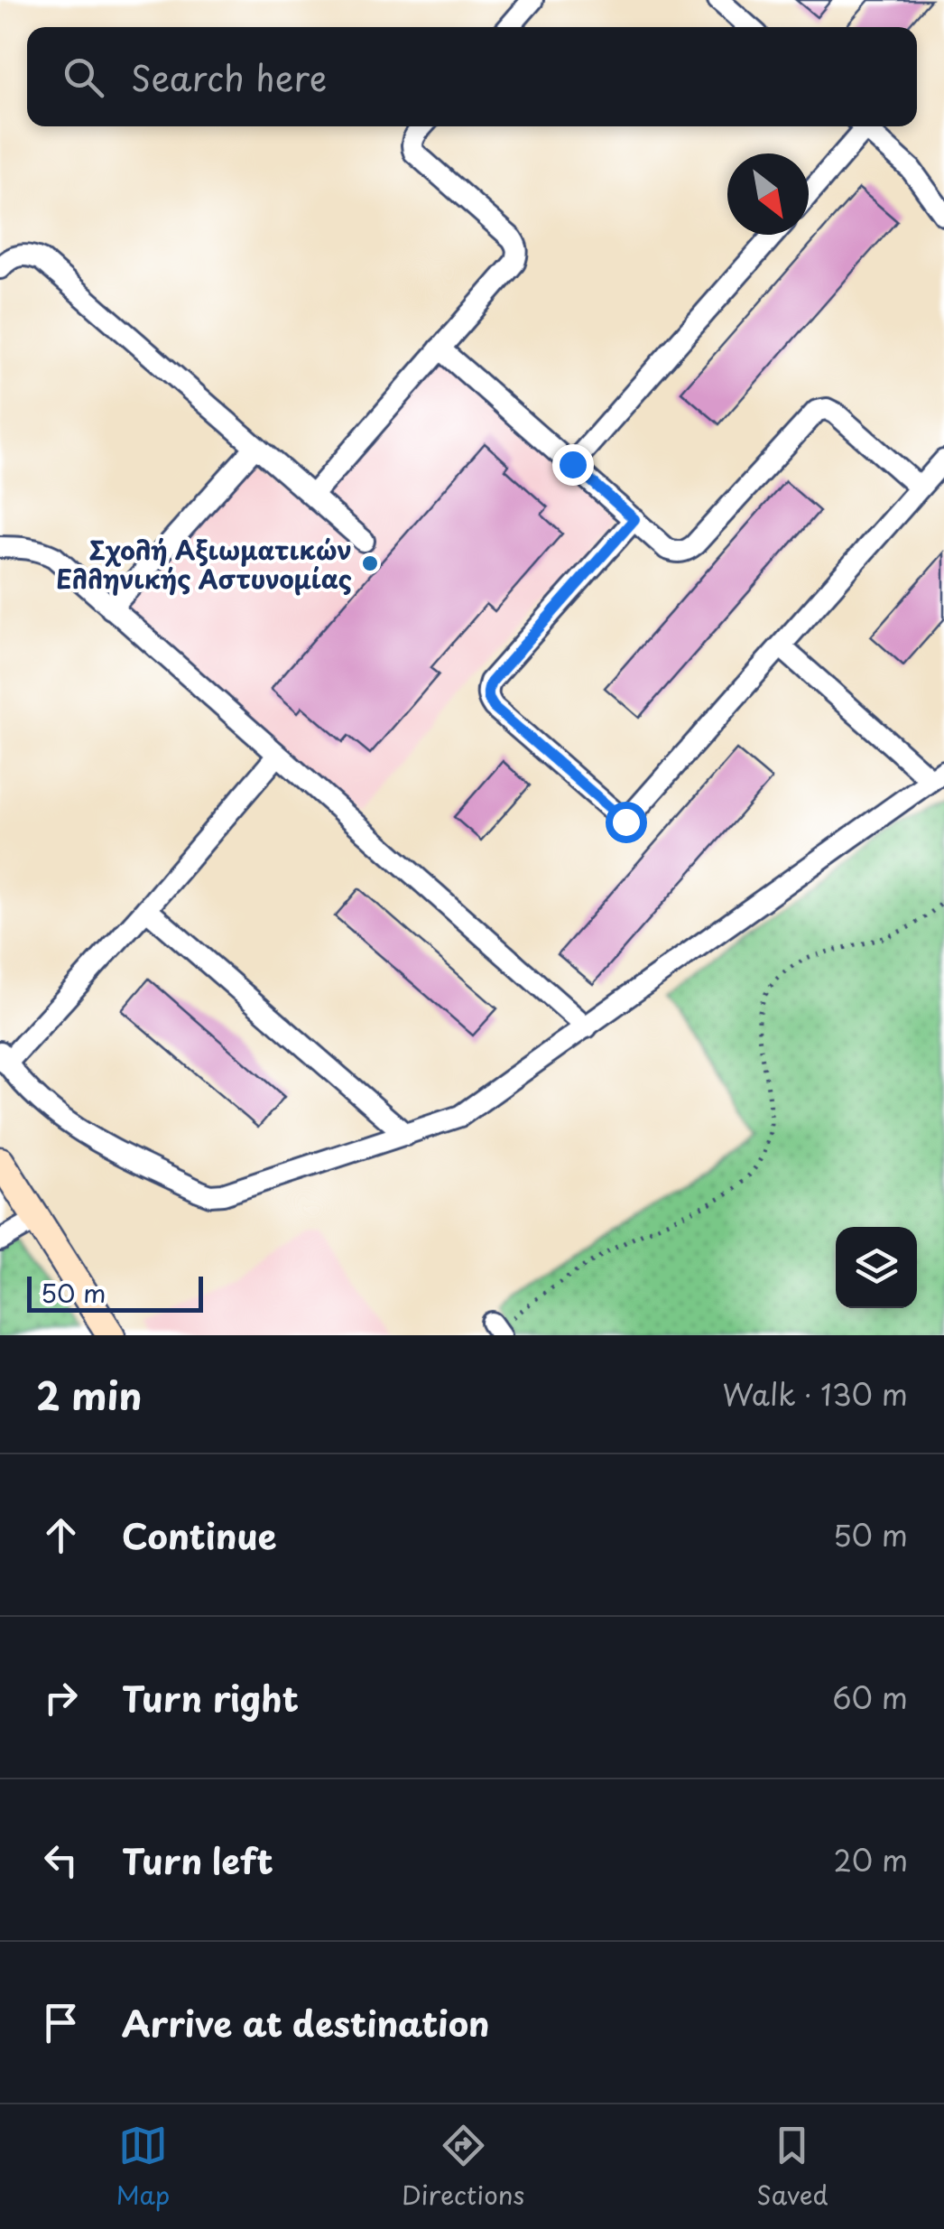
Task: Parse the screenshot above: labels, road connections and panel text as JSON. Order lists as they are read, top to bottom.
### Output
{
  "places": ["Σχολή Αξιωματικών Ελληνικής Αστυνομίας"],
  "scale_bar": "50 m",
  "north": "bottom right",
  "page": {
    "search": "Search here",
    "scale": "50 m",
    "heading": ["2 min", "Walk · 130 m"],
    "list": [
      ["Continue", "50 m"],
      ["Turn right", "60 m"],
      ["Turn left", "20 m"],
      "Arrive at destination"
    ],
    "nav": ["Map", "Directions", "Saved"]
  }
}
